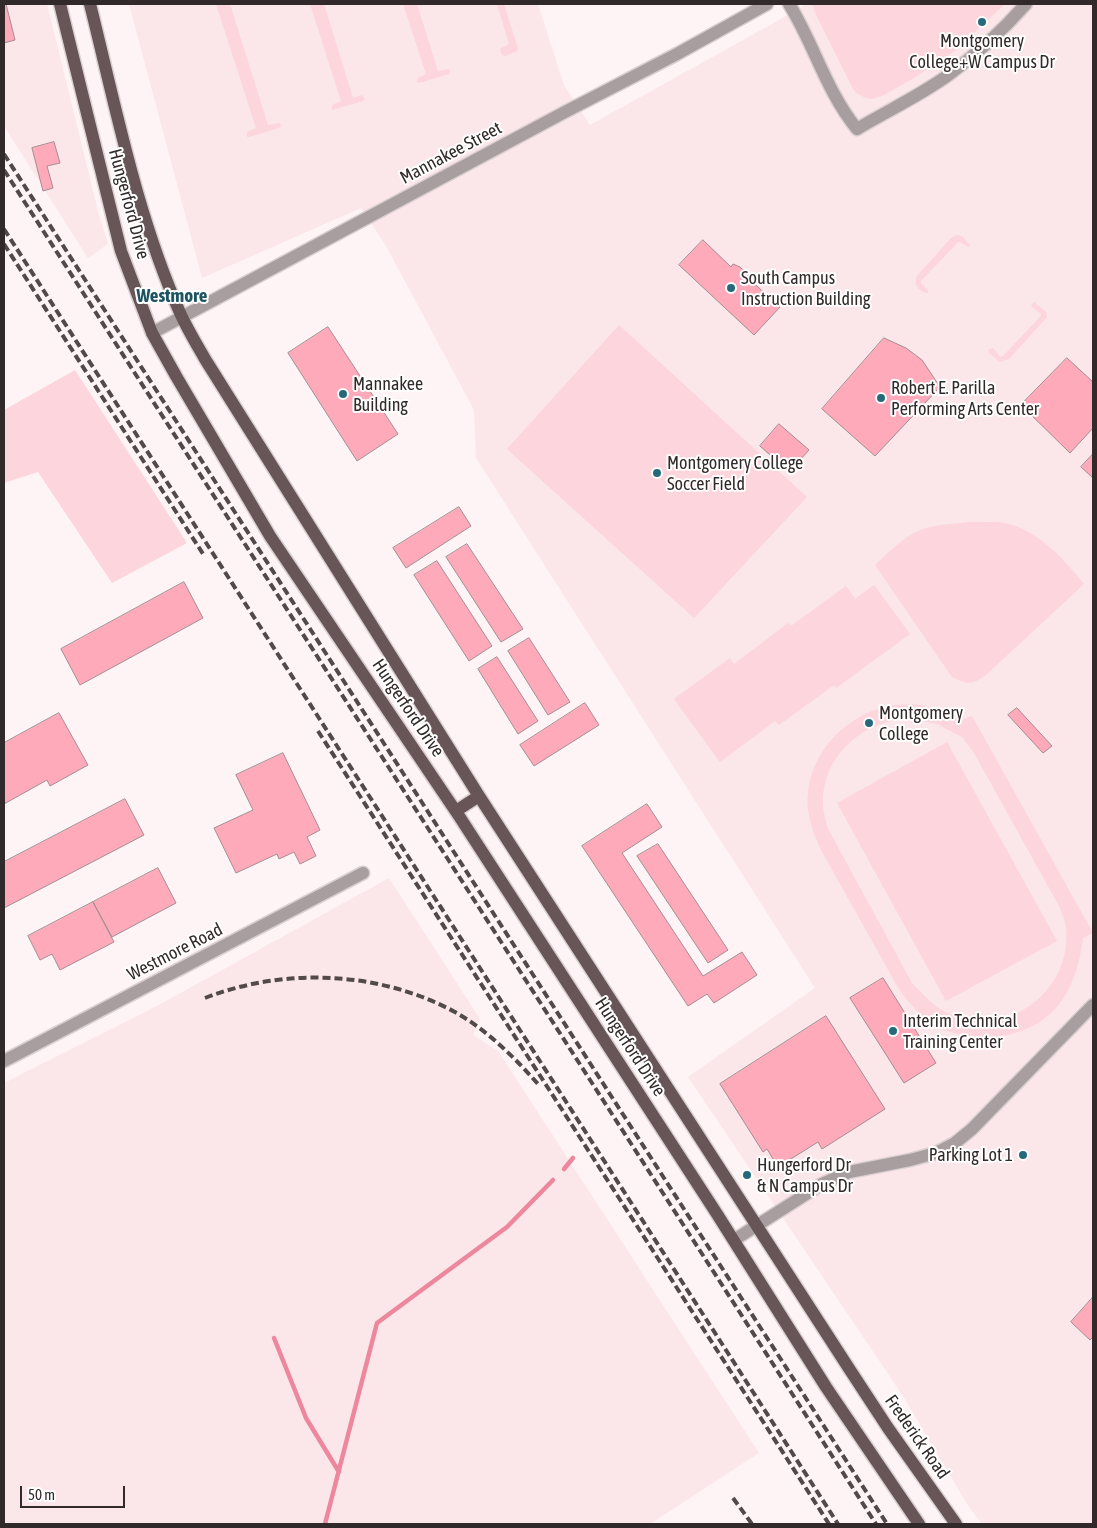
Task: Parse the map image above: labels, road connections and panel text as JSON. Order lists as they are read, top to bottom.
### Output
{
  "streets": {
    "main road": ["Hungerford Drive", "Frederick Road"],
    "street": ["Mannakee Street", "Westmore Road"]
  },
  "crossings": [
    ["Mannakee Street", "Hungerford Drive"],
    ["Hungerford Drive", "Frederick Road"]
  ],
  "districts": ["Westmore"],
  "places": [
    "Montgomery College+W Campus Dr",
    "South Campus Instruction Building",
    "Mannakee Building",
    "Robert E. Parilla Performing Arts Center",
    "Montgomery College Soccer Field",
    "Montgomery College",
    "Interim Technical Training Center",
    "Parking Lot 1",
    "Hungerford Dr & N Campus Dr"
  ],
  "scale_bar": "50 m"
}
